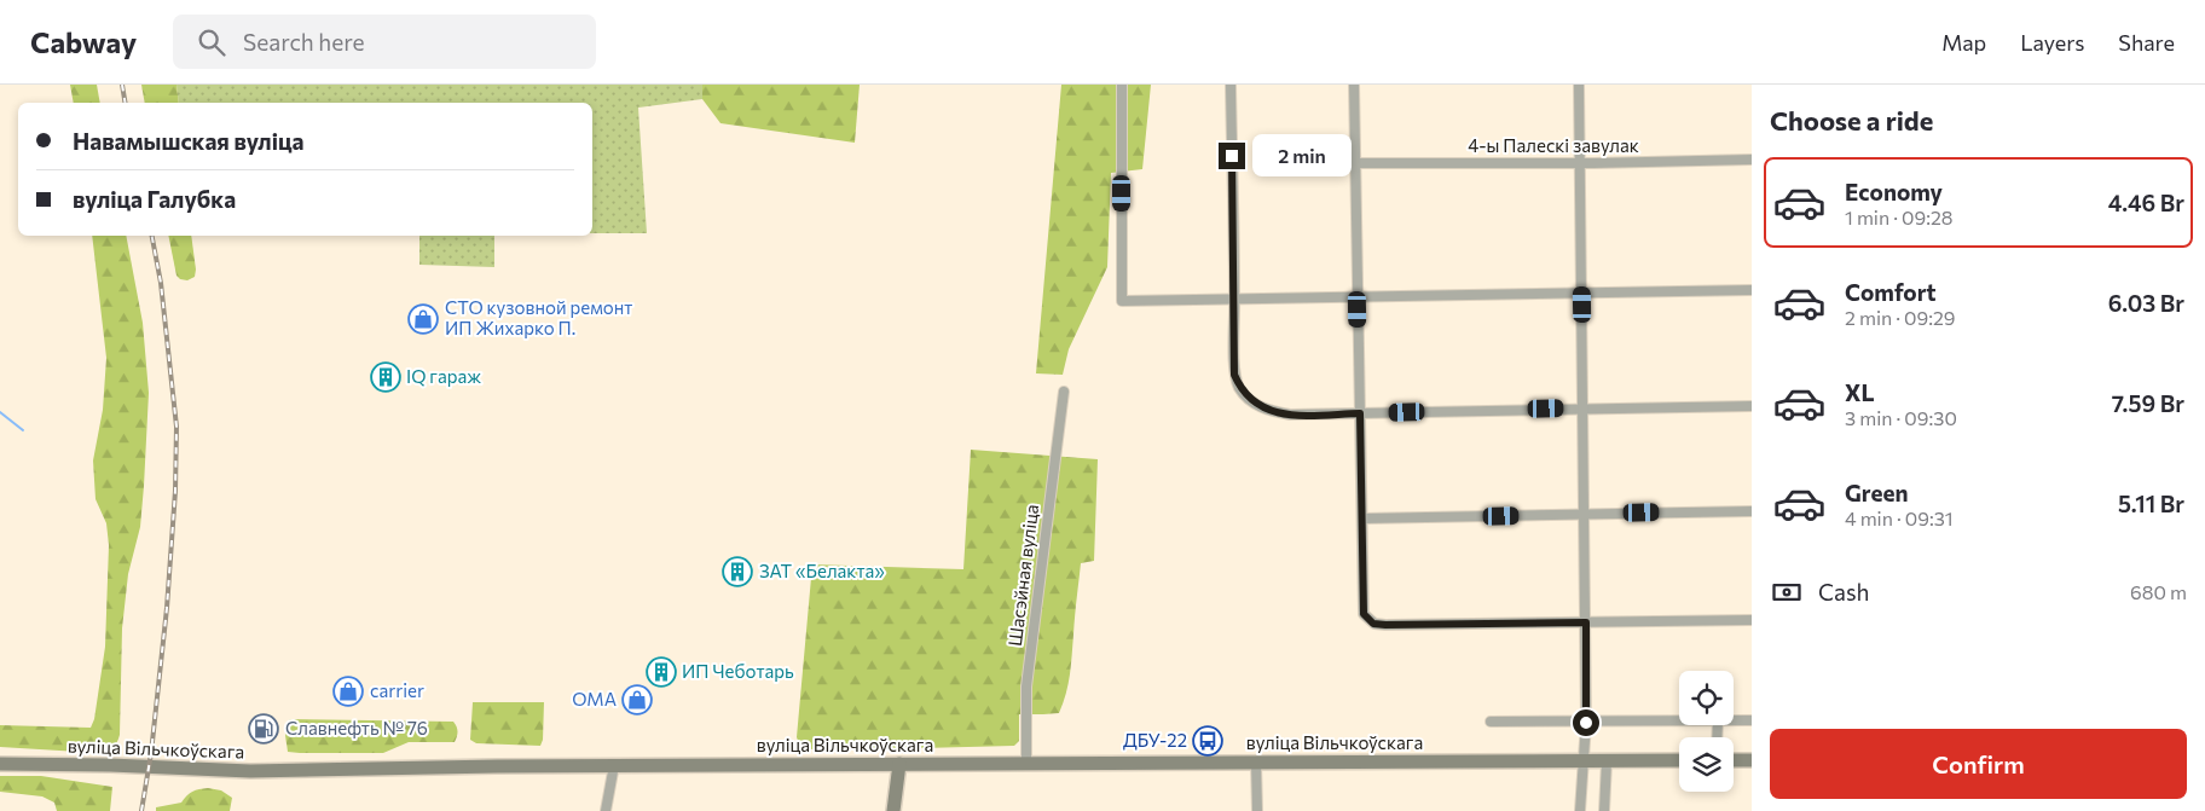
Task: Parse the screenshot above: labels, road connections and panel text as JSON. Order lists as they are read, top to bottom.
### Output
{
  "streets": {
    "main road": ["вуліца Вільчкоўскага"],
    "street": ["4-ы Палескі завулак", "Шасэйная вуліца"]
  },
  "crossings": [
    ["Шасэйная вуліца", "вуліца Вільчкоўскага"]
  ],
  "places": {
    "shop": ["СТО кузовной ремонт ИП Жихарко П.", "carrier", "ОМА"],
    "building": ["IQ гараж", "ЗАТ «Белакта»", "ИП Чеботарь"],
    "fuel station": ["Славнефть № 76"],
    "bus stop": ["ДБУ-22"]
  },
  "page": {
    "header": "Cabway",
    "search": "Search here",
    "nav": ["Map", "Layers", "Share"],
    "heading": "Choose a ride",
    "banner": ["Навамышская вуліца", "вуліца Галубка"],
    "bubble": "2 min",
    "list": [
      {
        "name": "Economy",
        "note": "1 min · 09:28",
        "value": "4.46 Br"
      },
      {
        "name": "Comfort",
        "note": "2 min · 09:29",
        "value": "6.03 Br"
      },
      {
        "name": "XL",
        "note": "3 min · 09:30",
        "value": "7.59 Br"
      },
      {
        "name": "Green",
        "note": "4 min · 09:31",
        "value": "5.11 Br"
      }
    ],
    "pay": ["Cash", "680 m"],
    "buttons": "Confirm"
  }
}
